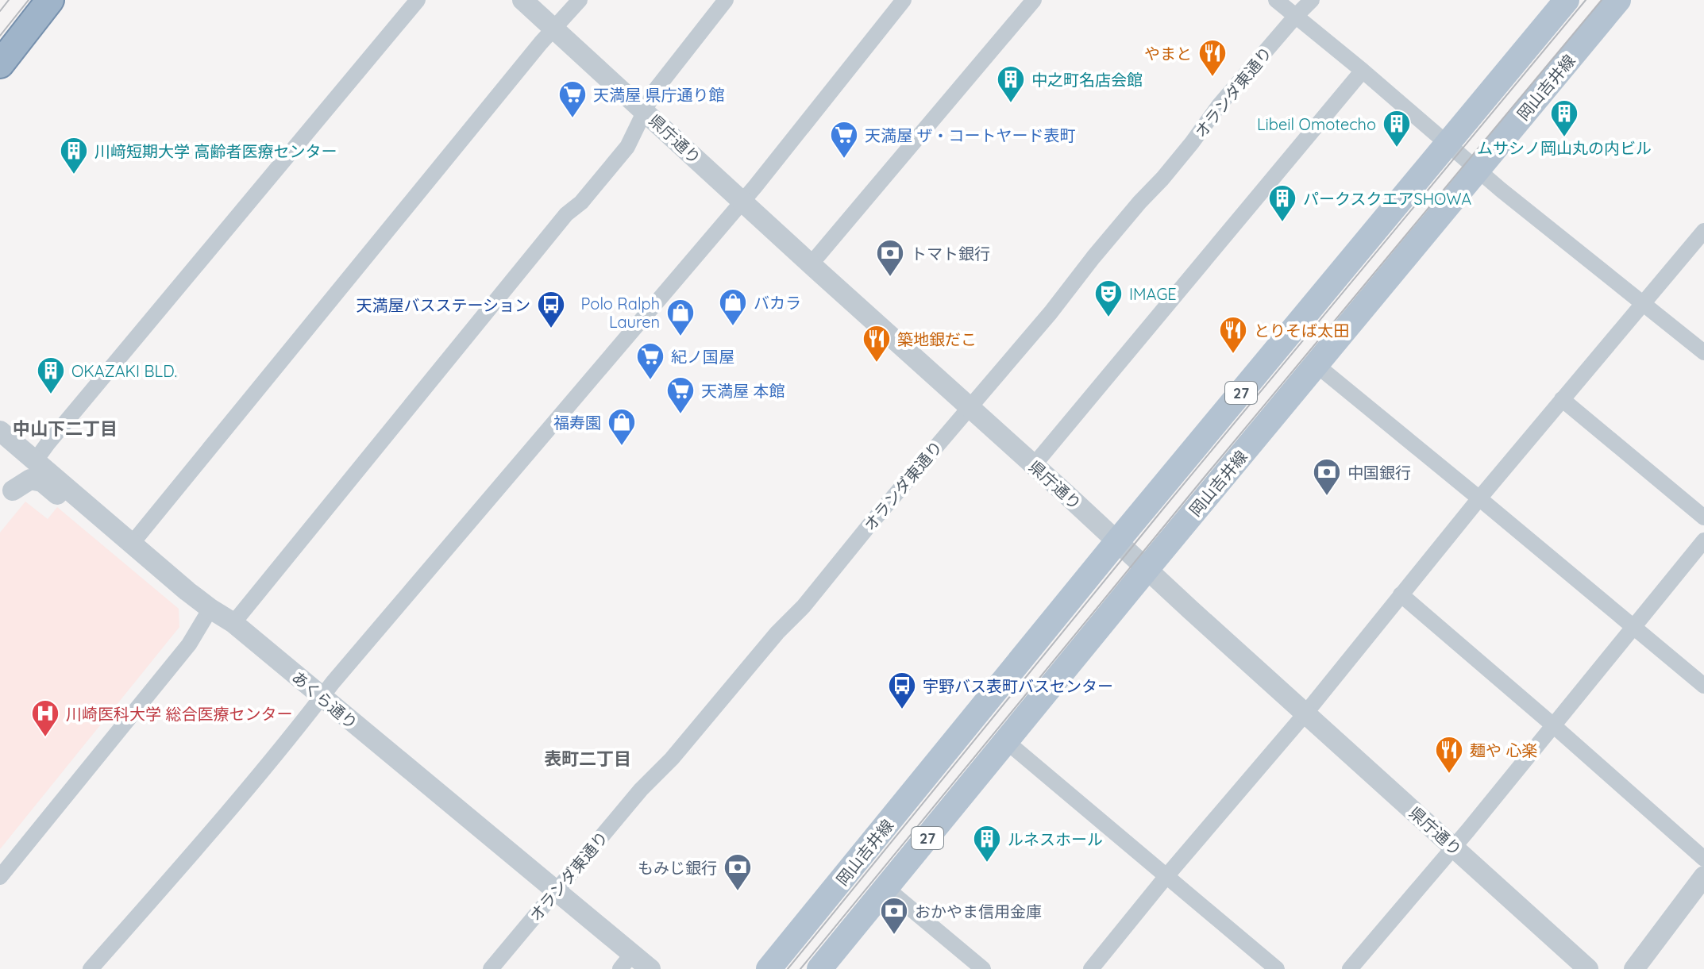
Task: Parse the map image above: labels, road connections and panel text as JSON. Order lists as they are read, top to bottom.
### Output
{
  "streets": {
    "main road": ["岡山吉井線", "27"],
    "street": ["オランダ東通り", "県庁通り", "あくら通り"]
  },
  "crossings": [
    ["岡山吉井線", "県庁通り"],
    ["オランダ東通り", "県庁通り"],
    ["オランダ東通り", "あくら通り"]
  ],
  "districts": ["中山下二丁目", "表町二丁目"],
  "places": {
    "restaurant": [
      "やまと",
      "とりそば太田",
      "築地銀だこ",
      "麺や 心楽"
    ],
    "building": [
      "中之町名店会館",
      "ムサシノ岡山丸の内ビル",
      "Libeil Omotecho",
      "川﨑短期大学 高齢者医療センター",
      "パークスクエアSHOWA",
      "OKAZAKI BLD.",
      "ルネスホール"
    ],
    "supermarket": [
      "天満屋 県庁通り館",
      "天満屋 ザ・コートヤード表町",
      "紀ノ国屋",
      "天満屋 本館"
    ],
    "bank": [
      "トマト銀行",
      "中国銀行",
      "もみじ銀行",
      "おかやま信用金庫"
    ],
    "theatre": ["IMAGE"],
    "shop": ["バカラ", "Polo Ralph Lauren", "福寿園"],
    "bus stop": ["天満屋バスステーション", "宇野バス表町バスセンター"],
    "hospital": ["川崎医科大学 総合医療センター"]
  }
}
